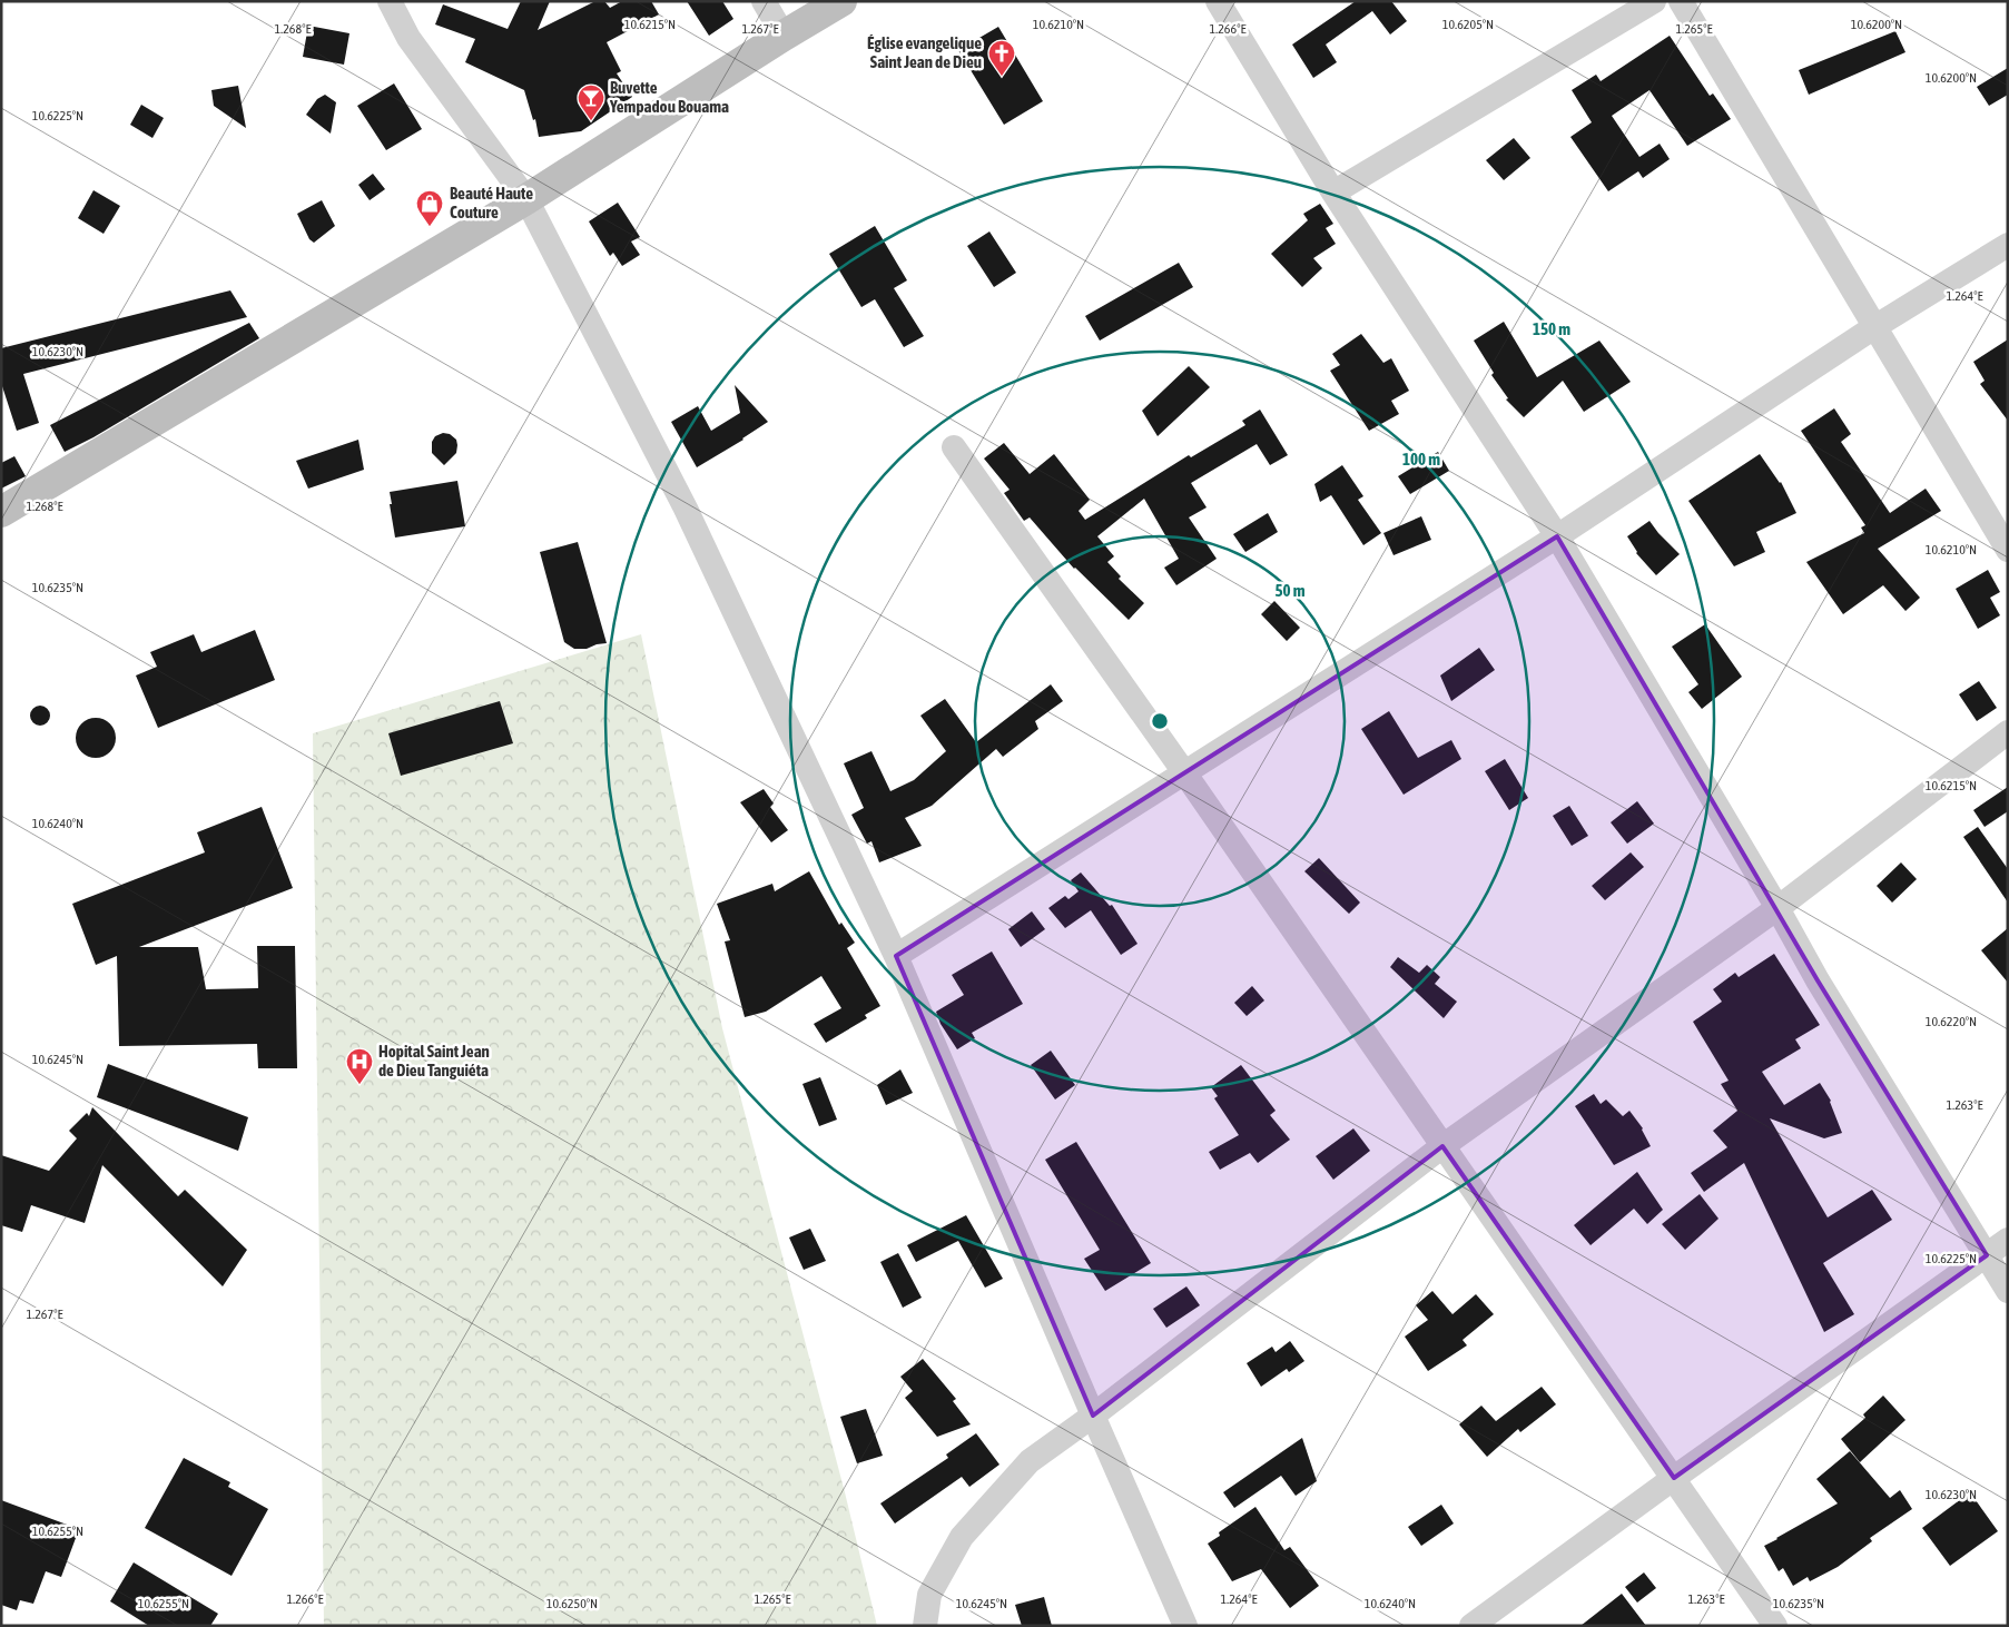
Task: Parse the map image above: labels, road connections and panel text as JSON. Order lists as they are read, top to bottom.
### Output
{
  "places": {
    "church": ["Église evangelique Saint Jean de Dieu"],
    "bar": ["Buvette Yempadou Bouama"],
    "shop": ["Beauté Haute Couture"],
    "hospital": ["Hopital Saint Jean de Dieu Tanguiéta"]
  },
  "coordinates": [
    "10.6215°N",
    "10.6210°N",
    "10.6205°N",
    "10.6200°N",
    "1.268°E",
    "1.266°E",
    "1.265°E",
    "1.267°E",
    "10.6225°N",
    "1.264°E",
    "10.6230°N",
    "10.6235°N",
    "10.6240°N",
    "10.6220°N",
    "10.6245°N",
    "1.263°E",
    "10.6255°N",
    "10.6250°N"
  ],
  "rings": ["150 m", "100 m", "50 m"]
}
